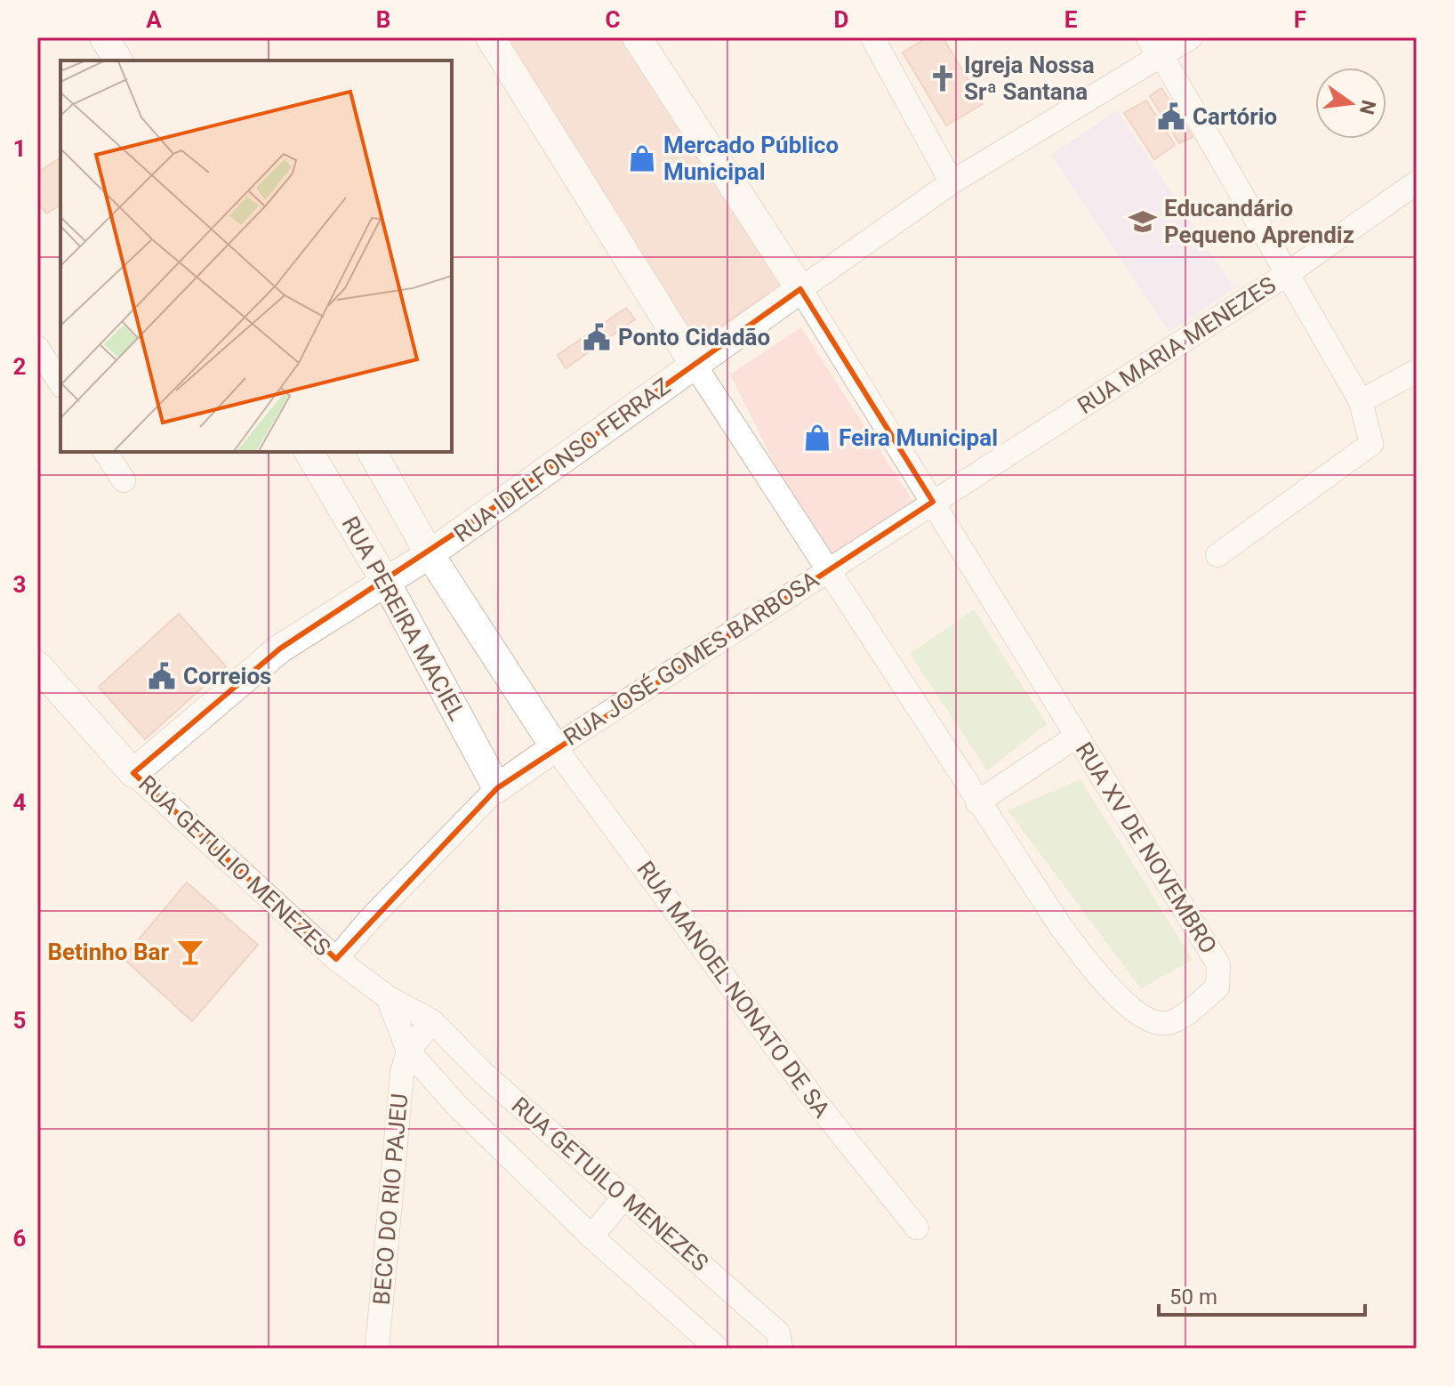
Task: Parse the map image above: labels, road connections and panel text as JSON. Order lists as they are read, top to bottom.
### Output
{
  "streets": {
    "street": [
      "RUA MARIA MENEZES",
      "RUA IDELFONSO FERRAZ",
      "RUA PEREIRA MACIEL",
      "RUA JOSÉ GOMES BARBOSA",
      "RUA XV DE NOVEMBRO",
      "RUA GETULIO MENEZES",
      "RUA MANOEL NONATO DE SA",
      "RUA GETUILO MENEZES",
      "BECO DO RIO PAJEU"
    ]
  },
  "crossings": [
    ["RUA MARIA MENEZES", "RUA JOSÉ GOMES BARBOSA"],
    ["RUA MARIA MENEZES", "RUA XV DE NOVEMBRO"],
    ["RUA IDELFONSO FERRAZ", "RUA PEREIRA MACIEL"],
    ["RUA IDELFONSO FERRAZ", "RUA XV DE NOVEMBRO"],
    ["RUA JOSÉ GOMES BARBOSA", "RUA XV DE NOVEMBRO"],
    ["RUA JOSÉ GOMES BARBOSA", "RUA MANOEL NONATO DE SA"],
    ["RUA GETULIO MENEZES", "RUA GETUILO MENEZES"],
    ["RUA GETUILO MENEZES", "BECO DO RIO PAJEU"]
  ],
  "places": {
    "church": ["Igreja Nossa Srª Santana"],
    "public building": ["Cartório", "Ponto Cidadão", "Correios"],
    "shop": ["Mercado Público Municipal", "Feira Municipal"],
    "school or university": ["Educandário Pequeno Aprendiz"],
    "bar": ["Betinho Bar"]
  },
  "scale_bar": "50 m",
  "north": "right",
  "grid": {
    "columns": [
      "A",
      "B",
      "C",
      "D",
      "E",
      "F"
    ],
    "rows": [
      "1",
      "2",
      "3",
      "4",
      "5",
      "6"
    ]
  }
}
